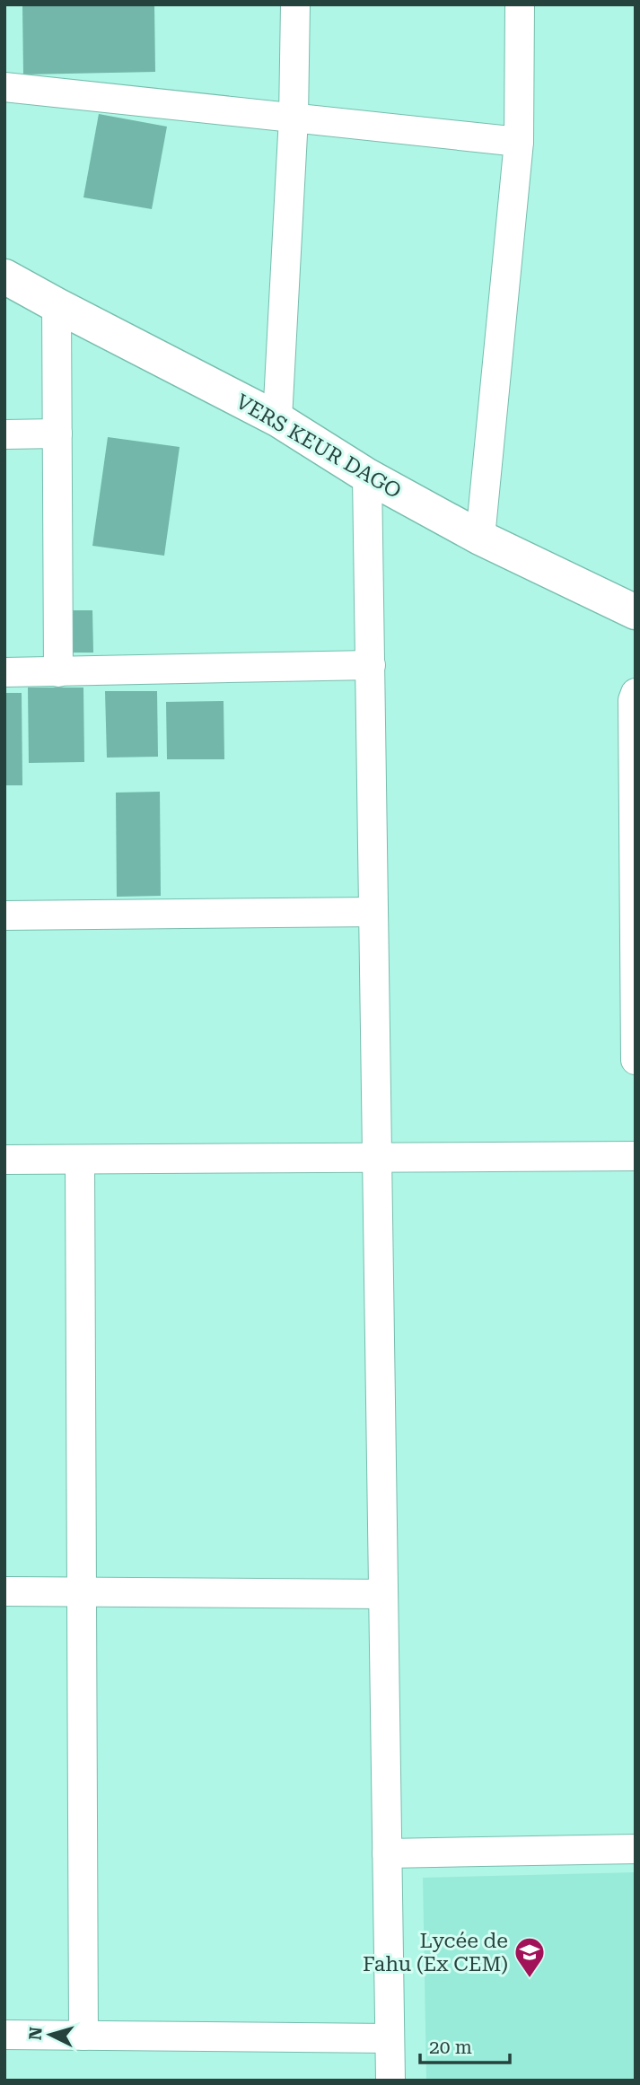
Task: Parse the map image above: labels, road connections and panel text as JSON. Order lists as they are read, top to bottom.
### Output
{
  "streets": {
    "street": ["VERS KEUR DAGO"]
  },
  "places": {
    "school or university": ["Lycée de Fahu (Ex CEM)"]
  },
  "scale_bar": "20 m",
  "north": "left"
}
